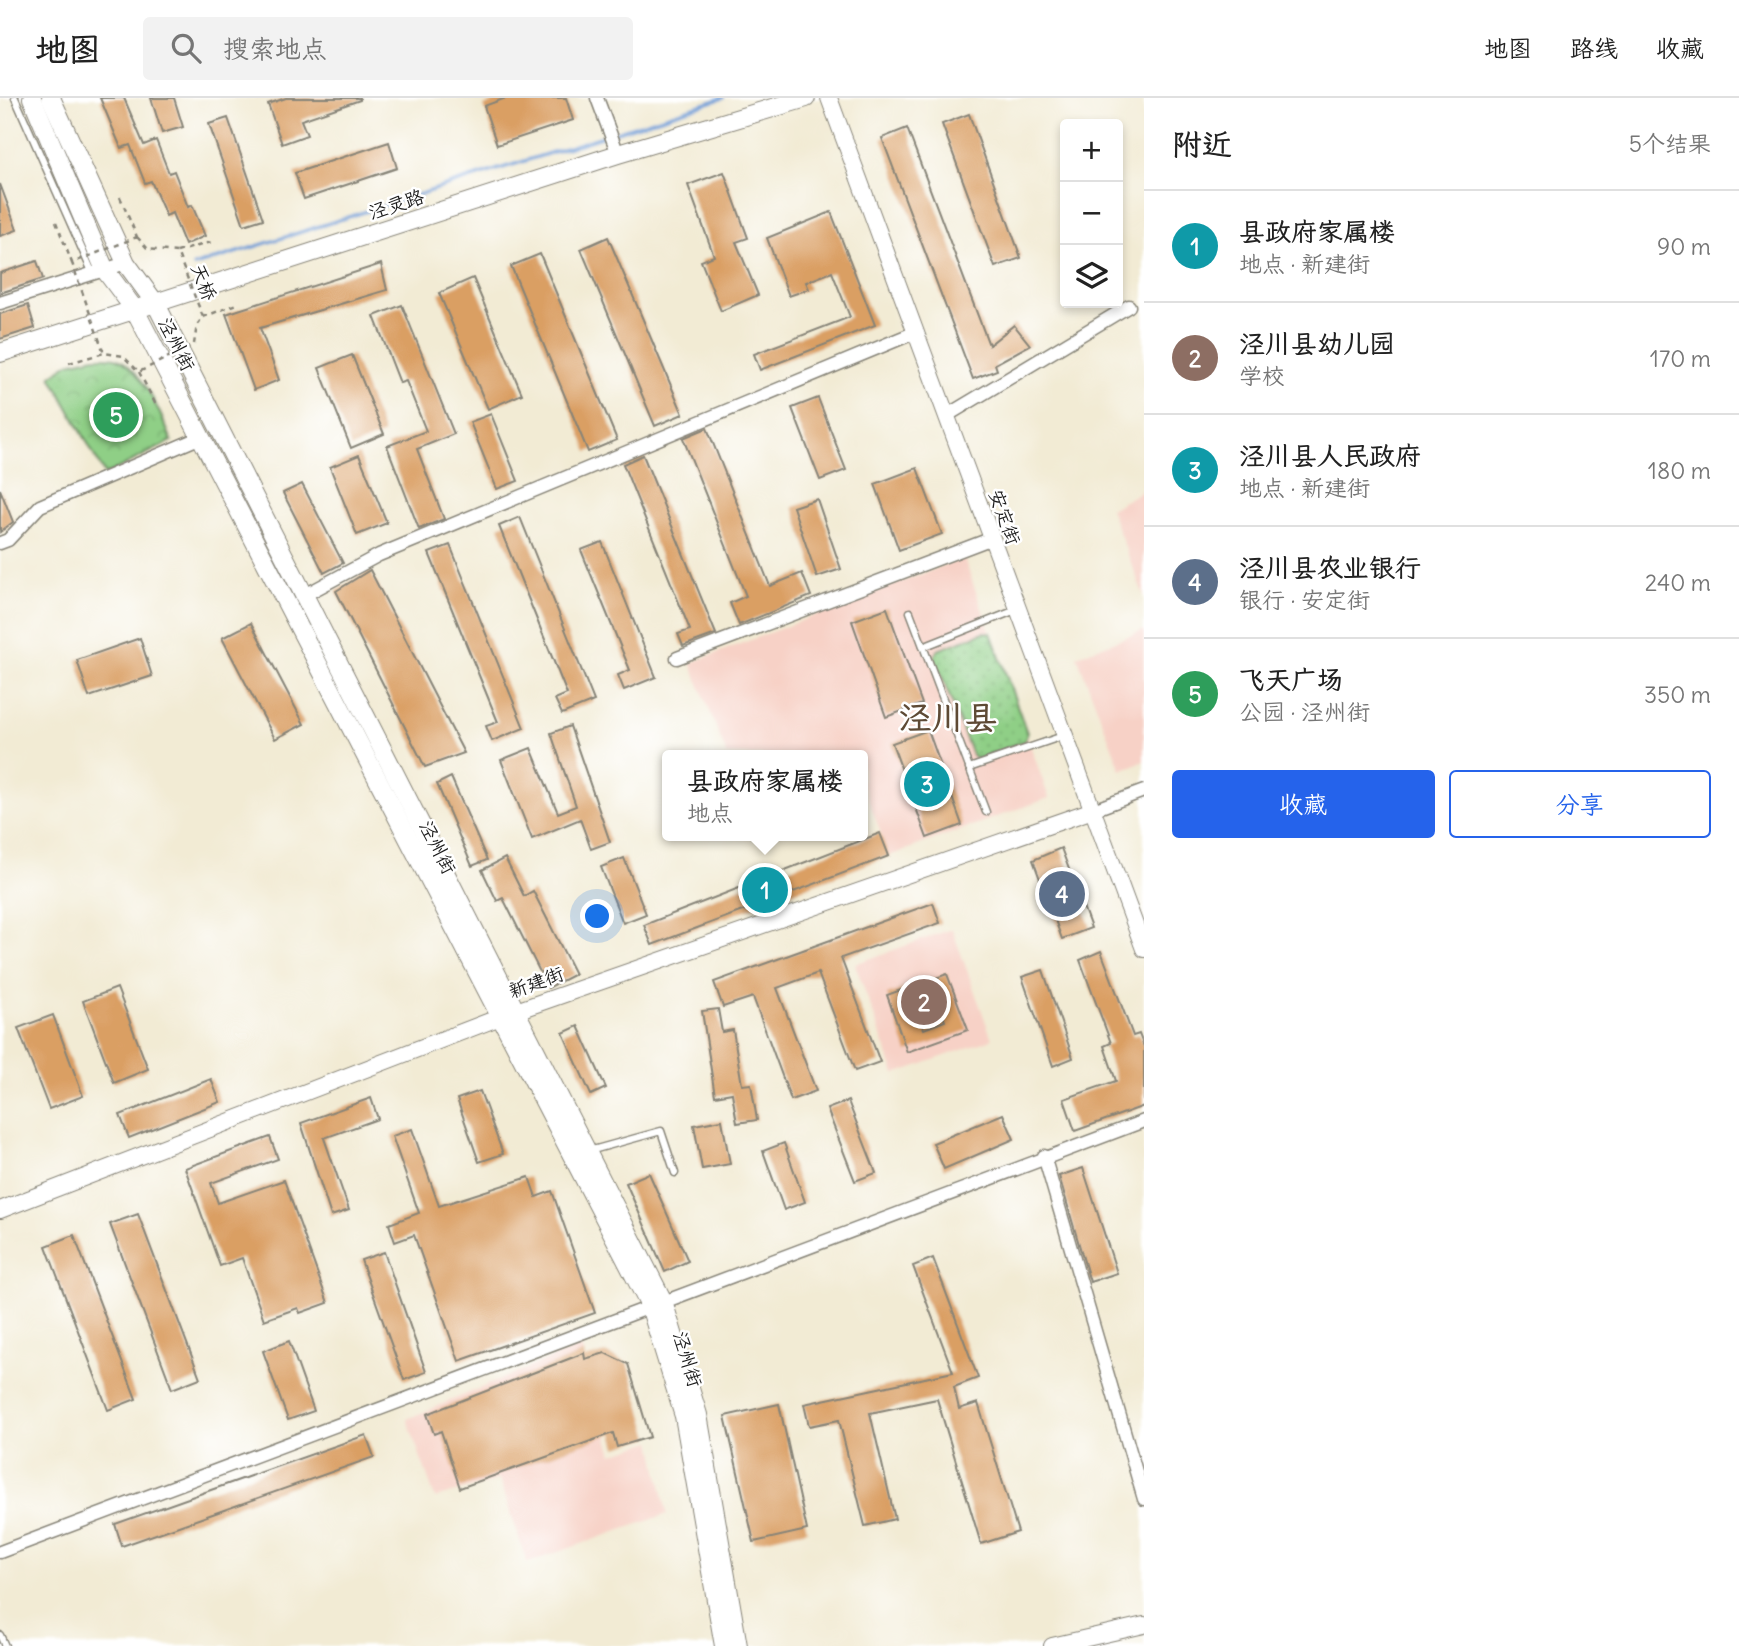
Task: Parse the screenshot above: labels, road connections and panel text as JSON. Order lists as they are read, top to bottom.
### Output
{
  "streets": {
    "main road": ["泾灵路", "泾州街"],
    "street": ["安定街", "新建街"],
    "path": ["天桥"]
  },
  "crossings": [
    ["泾灵路", "泾州街"],
    ["泾州街", "新建街"],
    ["安定街", "新建街"]
  ],
  "districts": ["泾川县"],
  "page": {
    "header": "地图",
    "search": "搜索地点",
    "nav": ["地图", "路线", "收藏"],
    "heading": ["附近", "5个结果"],
    "map_buttons": ["+", "−"],
    "list": [
      {
        "mark": "1",
        "name": "县政府家属楼",
        "note": "地点 · 新建街",
        "value": "90 m"
      },
      {
        "mark": "2",
        "name": "泾川县幼儿园",
        "note": "学校",
        "value": "170 m"
      },
      {
        "mark": "3",
        "name": "泾川县人民政府",
        "note": "地点 · 新建街",
        "value": "180 m"
      },
      {
        "mark": "4",
        "name": "泾川县农业银行",
        "note": "银行 · 安定街",
        "value": "240 m"
      },
      {
        "mark": "5",
        "name": "飞天广场",
        "note": "公园 · 泾州街",
        "value": "350 m"
      }
    ],
    "pins": [
      "5",
      "3",
      "1",
      "4",
      "2"
    ],
    "buttons": ["收藏", "分享"],
    "popup": ["县政府家属楼", "地点"]
  }
}
